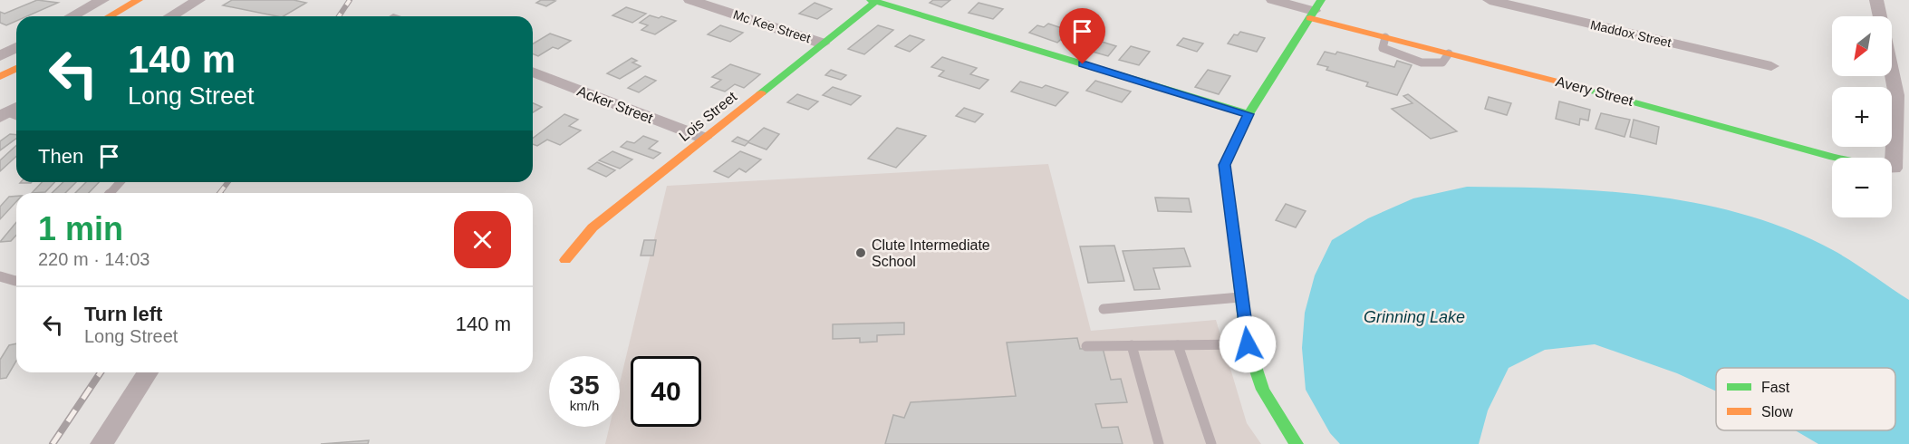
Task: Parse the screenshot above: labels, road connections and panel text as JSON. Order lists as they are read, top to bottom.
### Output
{
  "streets": {
    "street": [
      "Mc Kee Street",
      "Maddox Street",
      "Avery Street",
      "Acker Street",
      "Lois Street"
    ]
  },
  "crossings": [
    ["Mc Kee Street", "Lois Street"],
    ["Acker Street", "Lois Street"]
  ],
  "water": ["Grinning Lake"],
  "places": ["Clute Intermediate School"],
  "legend": ["Fast", "Slow"],
  "north": "bottom left",
  "page": {
    "map_buttons": ["+", "−"],
    "turn": ["140 m", "Long Street"],
    "then": "Then",
    "heading": ["1 min", "220 m · 14:03"],
    "list": [
      {
        "name": "Turn left",
        "note": "Long Street",
        "value": "140 m"
      }
    ],
    "speed": "35 km/h",
    "limit": "40"
  }
}
